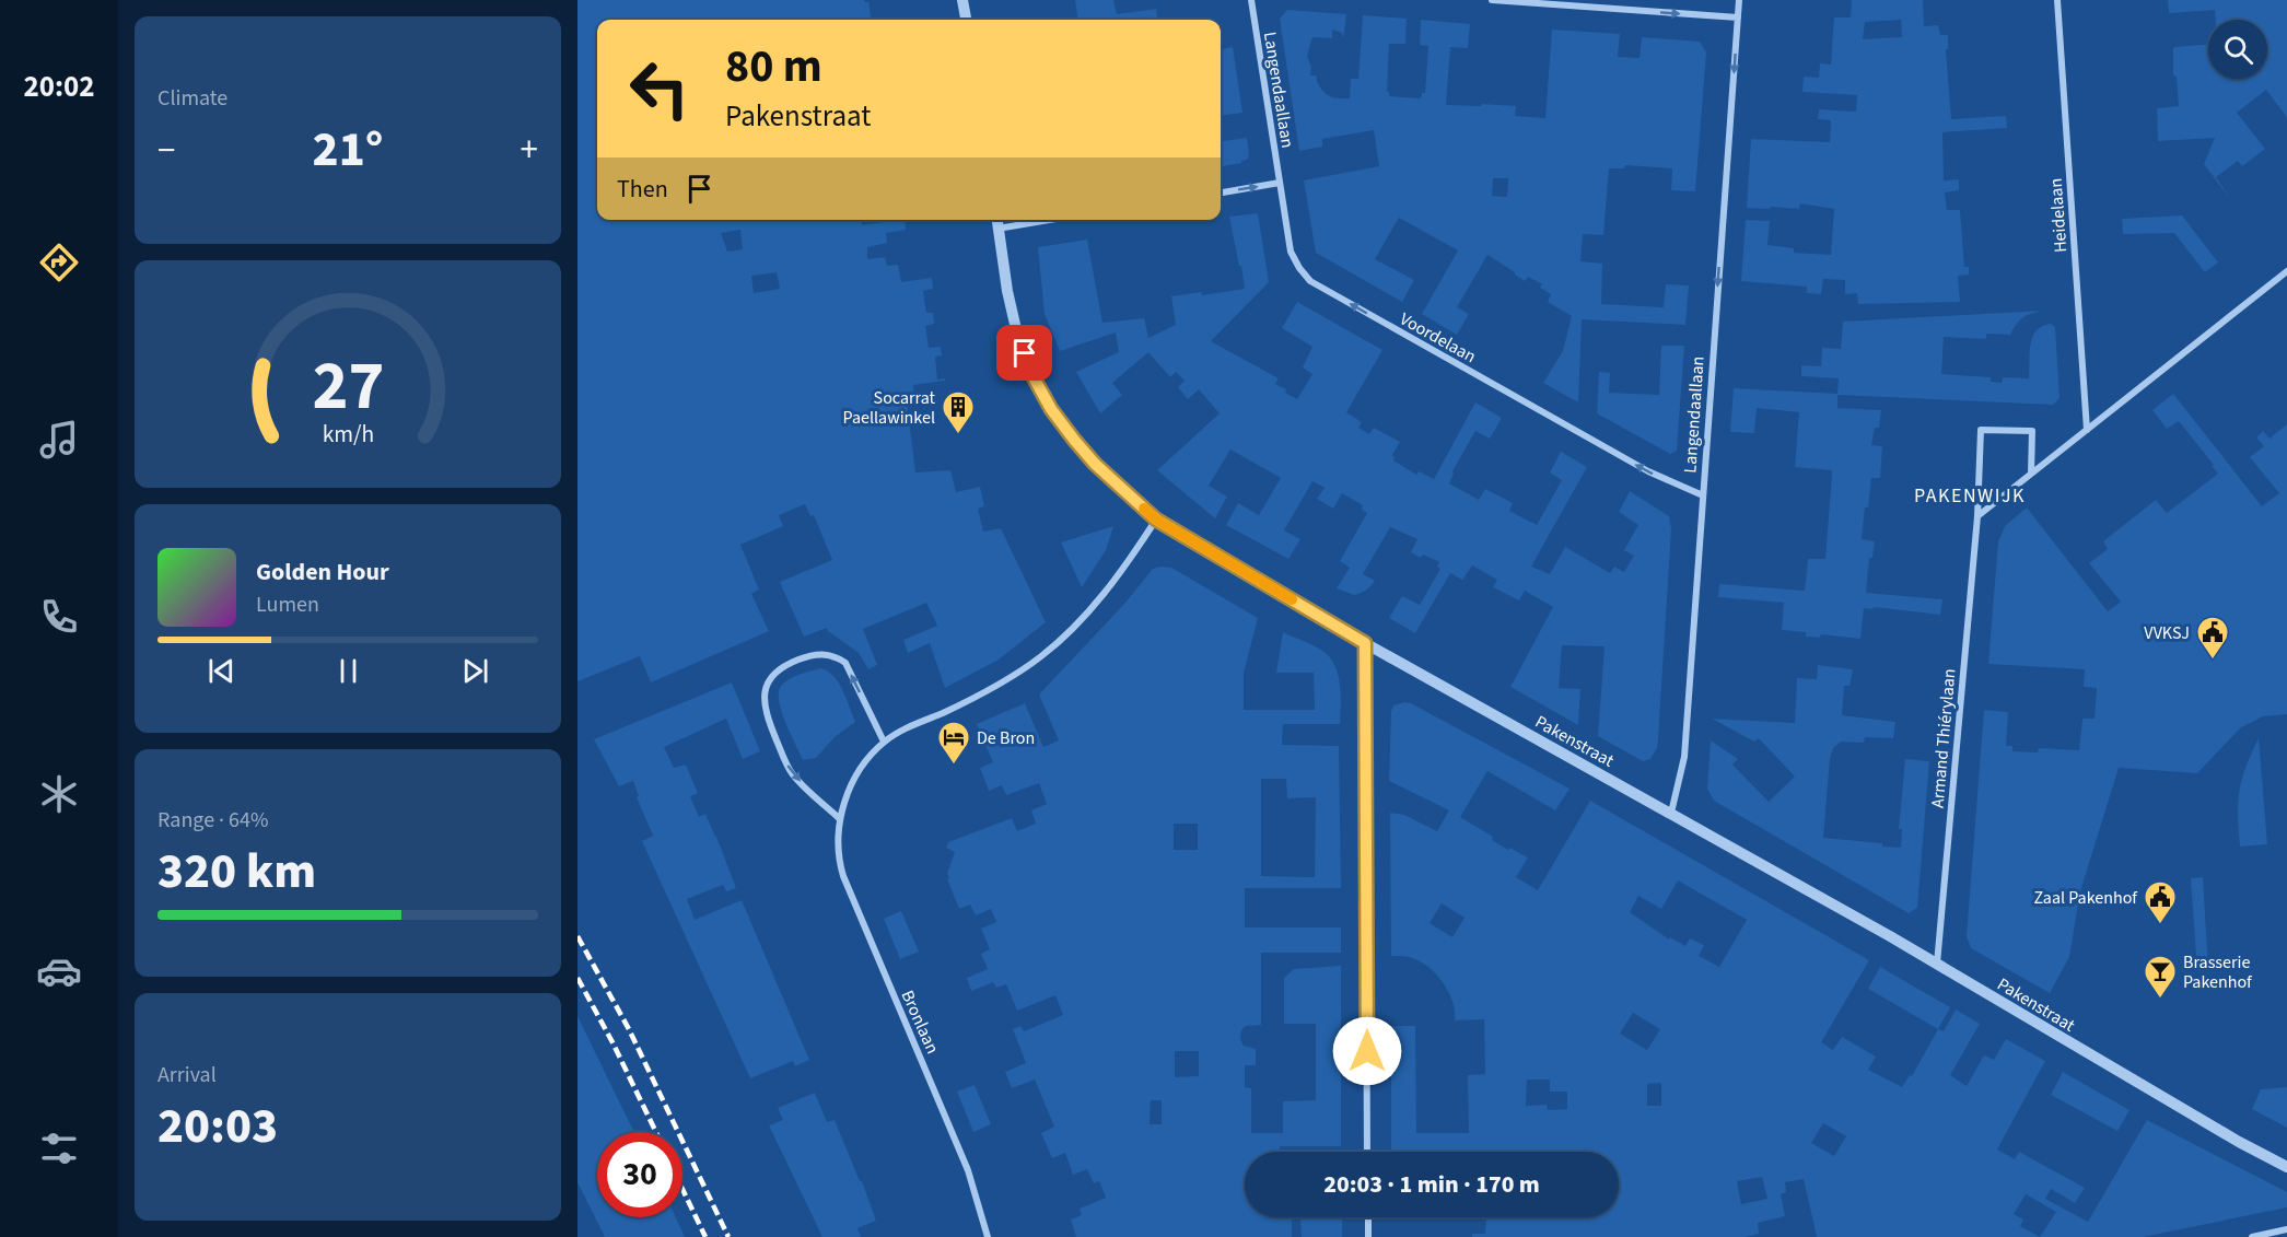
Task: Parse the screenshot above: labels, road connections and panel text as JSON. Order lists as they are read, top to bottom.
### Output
{
  "streets": {
    "street": [
      "Langendaallaan",
      "Heidelaan",
      "Voordelaan",
      "Armand Thiérylaan",
      "Pakenstraat",
      "Bronlaan"
    ]
  },
  "crossings": [
    ["Langendaallaan", "Voordelaan"],
    ["Langendaallaan", "Pakenstraat"],
    ["Armand Thiérylaan", "Pakenstraat"],
    ["Pakenstraat", "Bronlaan"]
  ],
  "one_way": ["Langendaallaan", "Voordelaan"],
  "districts": ["PAKENWIJK"],
  "places": {
    "building": ["Socarrat Paellawinkel"],
    "public building": ["VVKSJ", "Zaal Pakenhof"],
    "hotel": ["De Bron"],
    "bar": ["Brasserie Pakenhof"]
  },
  "page": {
    "tabs": "20:02",
    "tile": [
      "Climate",
      ["Range · 64%", "320 km"],
      ["Arrival", "20:03"]
    ],
    "turn": ["80 m", "Pakenstraat"],
    "heat": ["−", "21°", "+"],
    "then": "Then",
    "song": ["Golden Hour", "Lumen"],
    "limit": "30",
    "trip": "20:03 · 1 min · 170 m",
    "gauge": ["27", "km/h"]
  }
}
